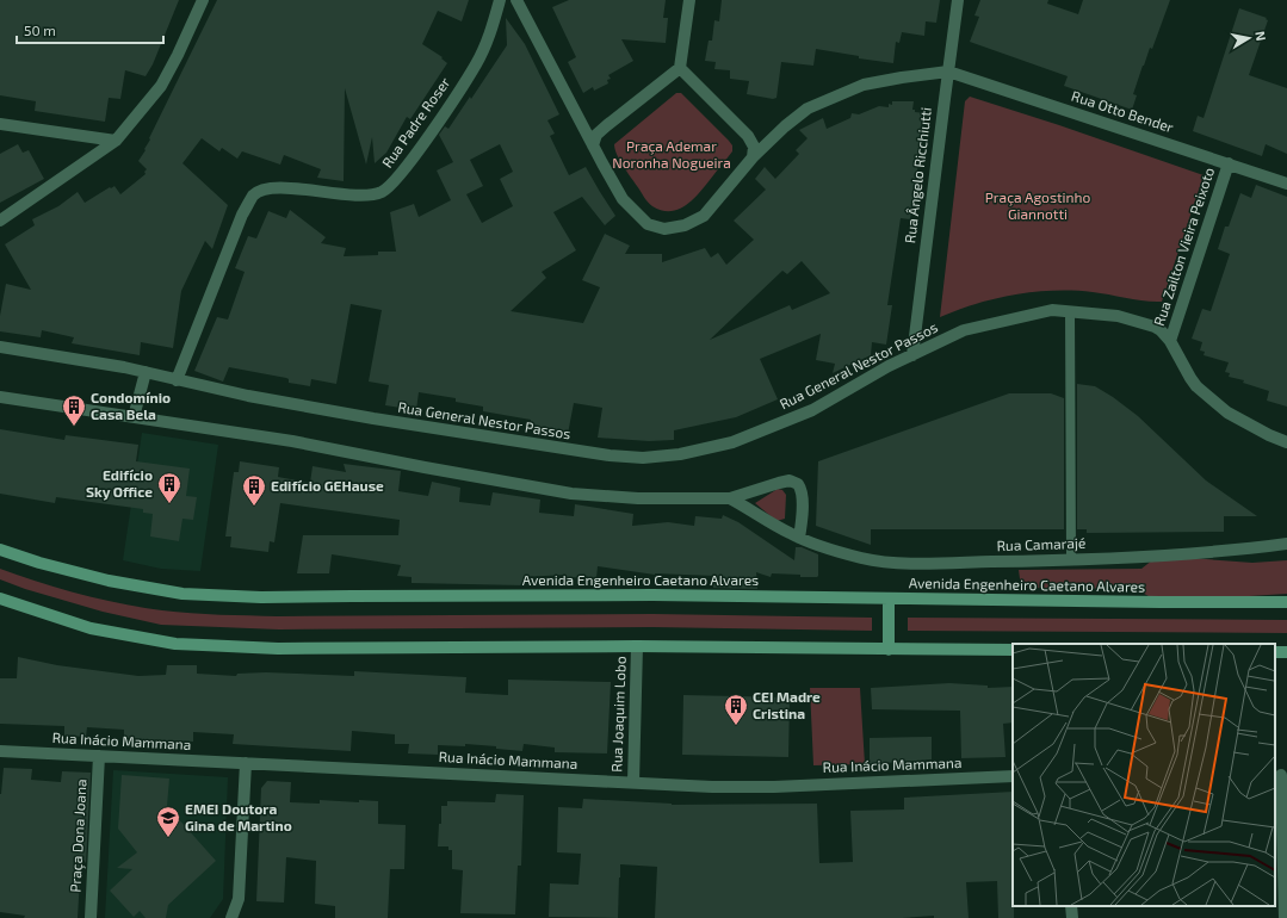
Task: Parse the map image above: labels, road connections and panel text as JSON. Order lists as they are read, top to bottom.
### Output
{
  "streets": {
    "street": [
      "Rua Otto Bender",
      "Rua Padre Roser",
      "Rua Ângelo Ricchiutti",
      "Rua Zailton Vieira Peixoto",
      "Rua General Nestor Passos",
      "Rua Camarajé",
      "Avenida Engenheiro Caetano Alvares",
      "Rua Joaquim Lobo",
      "Rua Inácio Mammana",
      "Praça Dona Joana"
    ]
  },
  "crossings": [
    ["Rua Otto Bender", "Rua Ângelo Ricchiutti"],
    ["Rua Otto Bender", "Rua Zailton Vieira Peixoto"],
    ["Rua Padre Roser", "Rua General Nestor Passos"],
    ["Rua Ângelo Ricchiutti", "Rua General Nestor Passos"],
    ["Rua Zailton Vieira Peixoto", "Rua General Nestor Passos"],
    ["Rua Joaquim Lobo", "Rua Inácio Mammana"],
    ["Rua Inácio Mammana", "Praça Dona Joana"]
  ],
  "parks": ["Praça Ademar Noronha Nogueira", "Praça Agostinho Giannotti"],
  "places": {
    "building": [
      "Condomínio Casa Bela",
      "Edifício Sky Office",
      "Edifício GEHause",
      "CEI Madre Cristina"
    ],
    "school or university": ["EMEI Doutora Gina de Martino"]
  },
  "scale_bar": "50 m",
  "north": "right"
}
